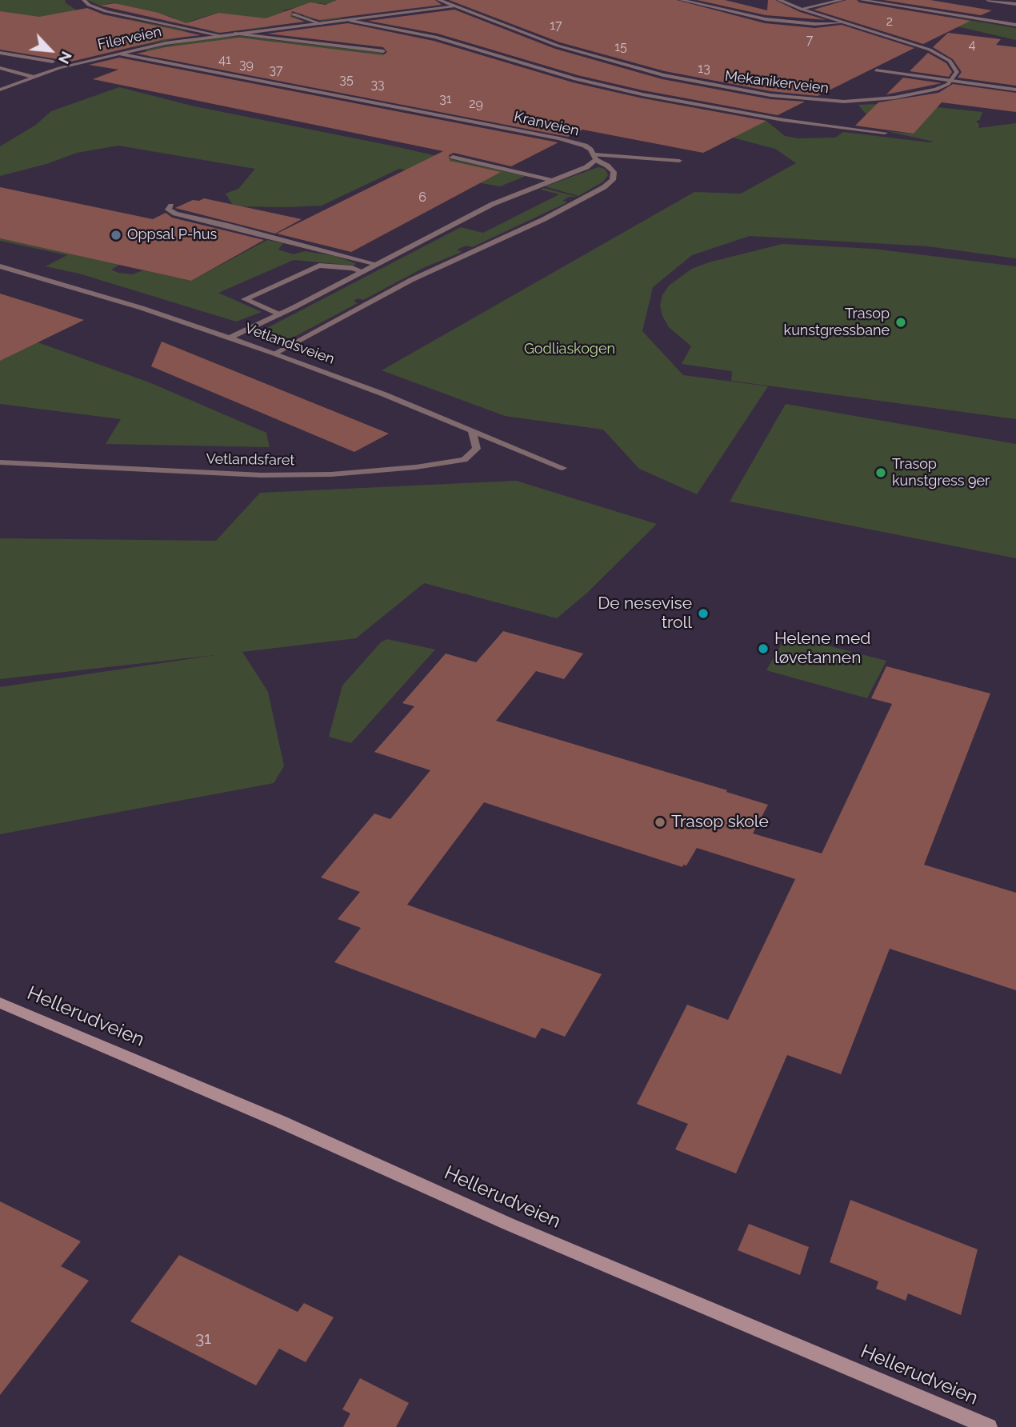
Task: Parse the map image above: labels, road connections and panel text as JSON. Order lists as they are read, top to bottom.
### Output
{
  "streets": {
    "main road": ["Hellerudveien"],
    "street": [
      "Filerveien",
      "Mekanikerveien",
      "Kranveien",
      "Vetlandsveien",
      "Vetlandsfaret"
    ]
  },
  "crossings": [
    ["Filerveien", "Mekanikerveien"],
    ["Filerveien", "Kranveien"],
    ["Vetlandsveien", "Vetlandsfaret"]
  ],
  "parks": ["Godliaskogen"],
  "places": [
    "Oppsal P-hus",
    "Trasop kunstgressbane",
    "Trasop kunstgress 9er",
    "De nesevise troll",
    "Helene med løvetannen",
    "Trasop skole"
  ],
  "house_numbers": [
    "2",
    "17",
    "7",
    "4",
    "15",
    "41",
    "39",
    "13",
    "37",
    "35",
    "33",
    "31",
    "29",
    "6",
    "31"
  ],
  "north": "bottom right"
}
